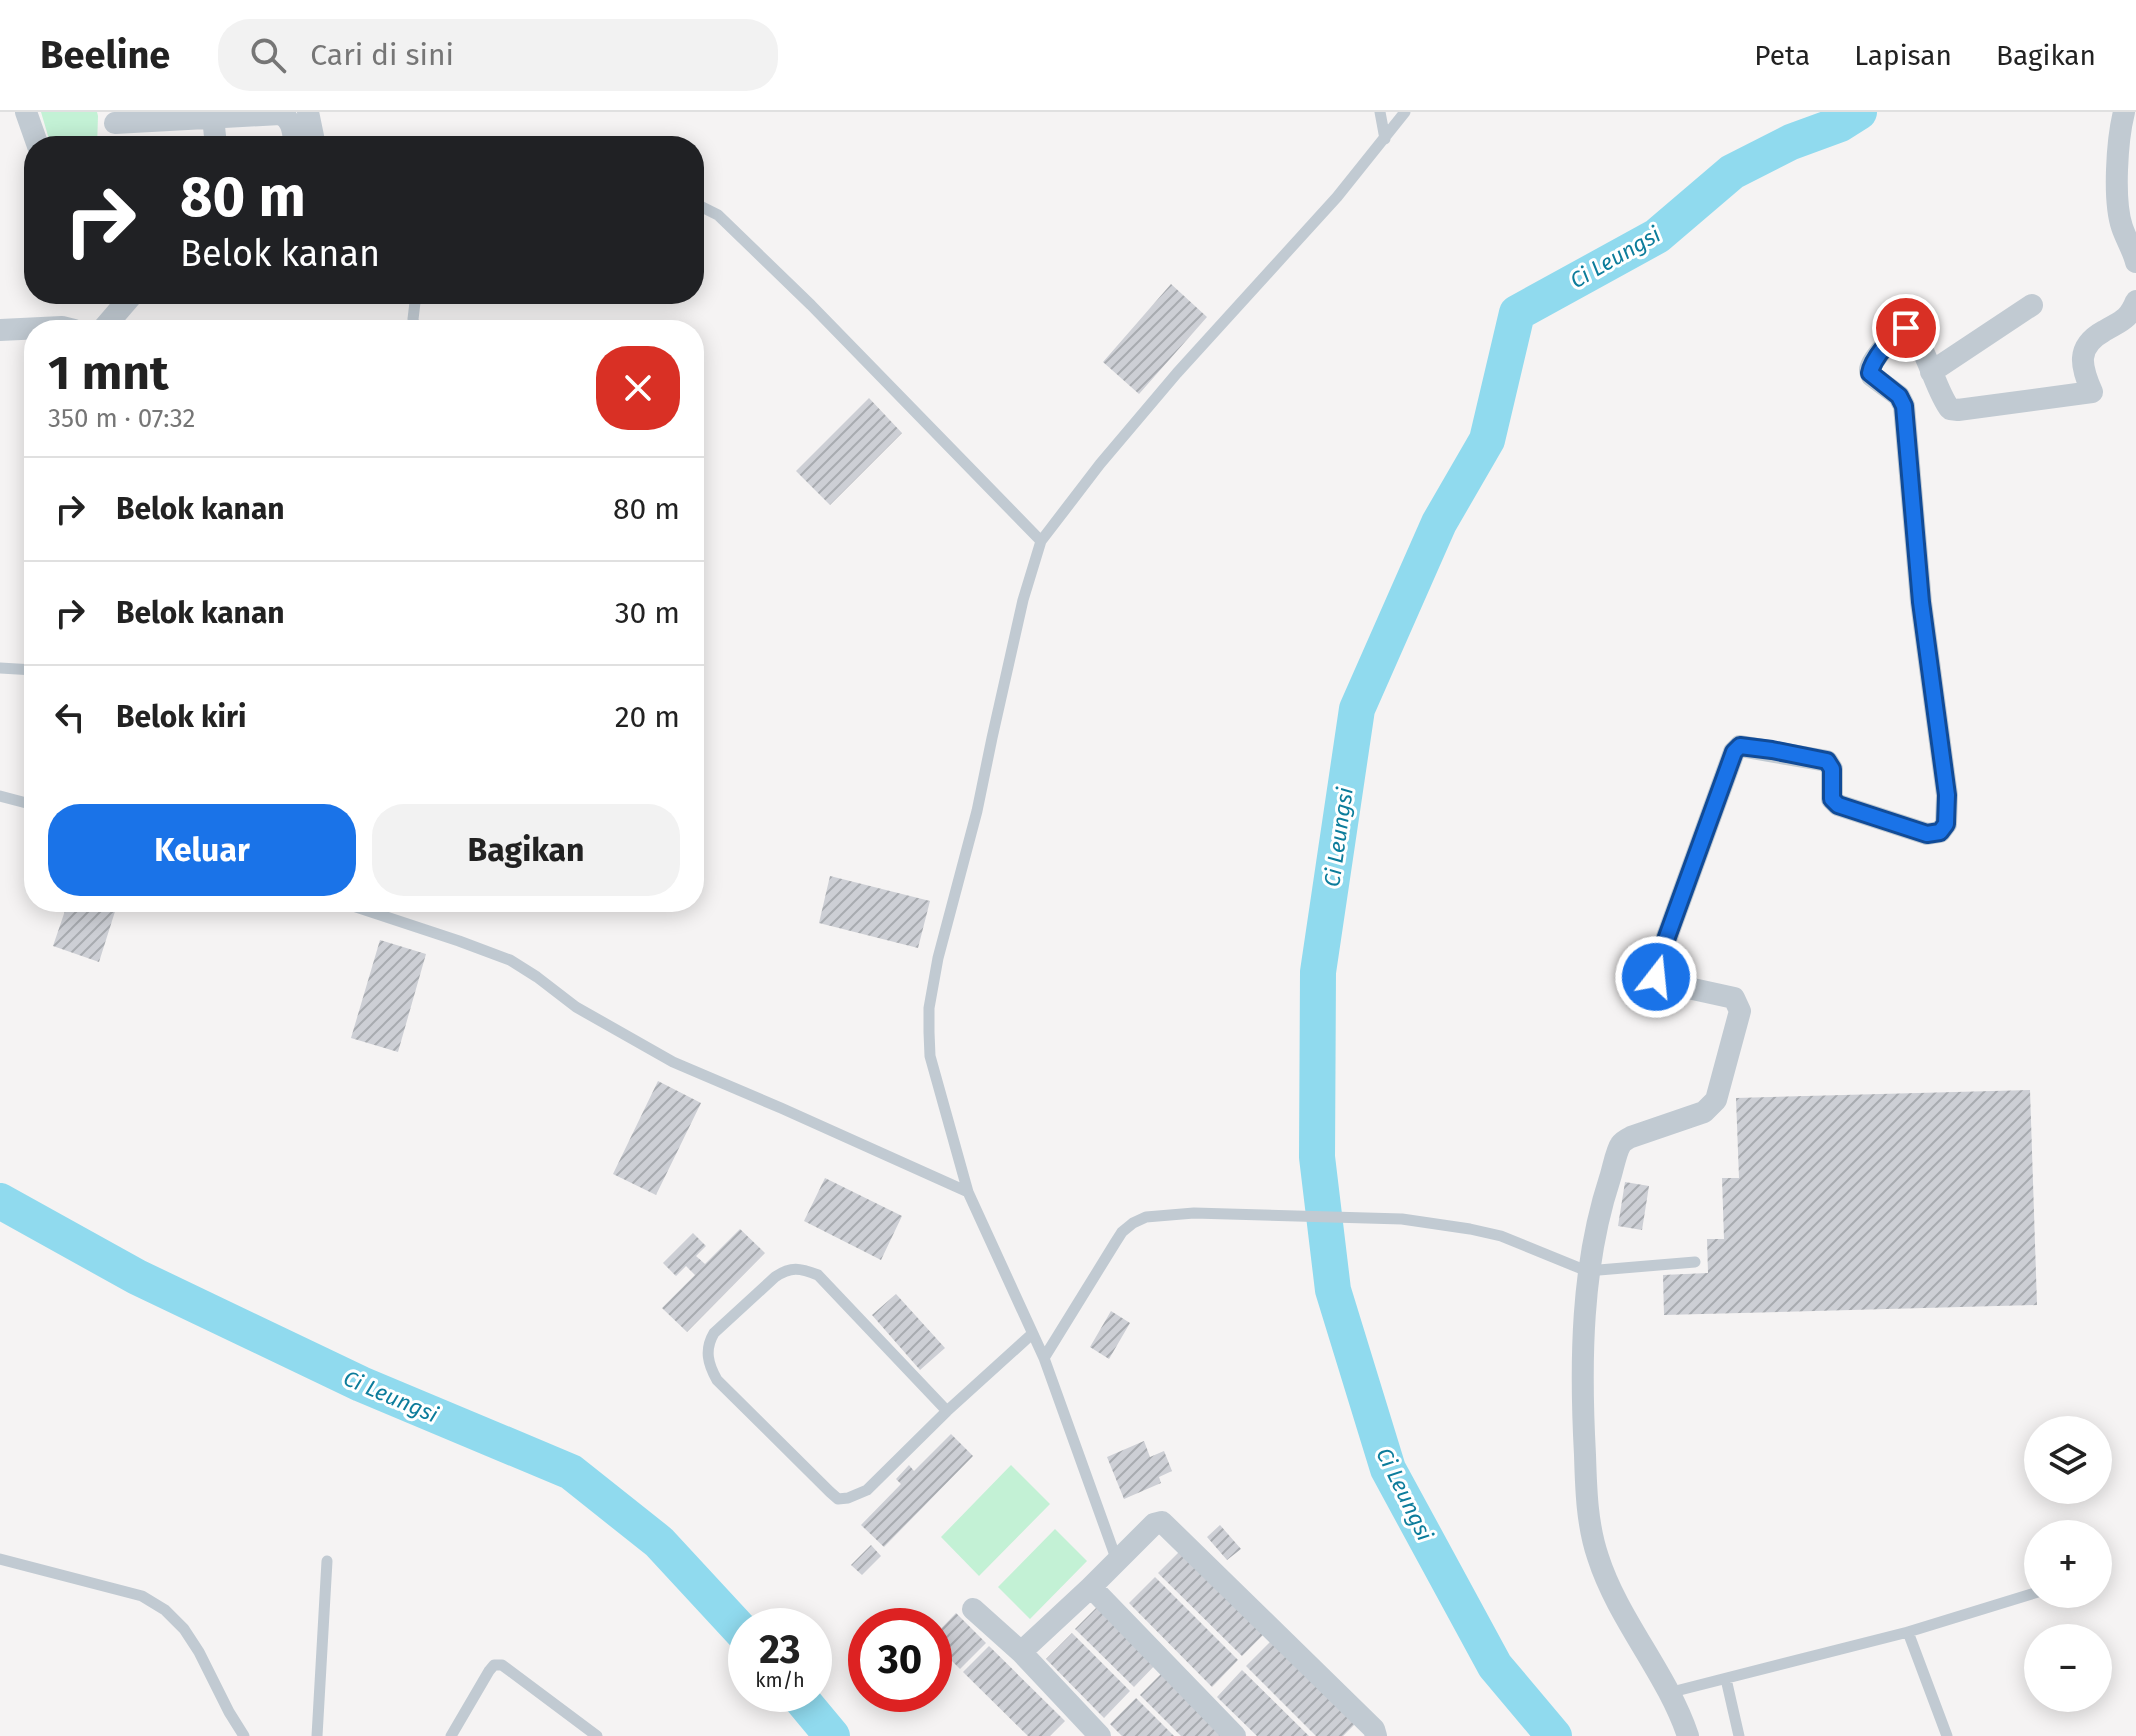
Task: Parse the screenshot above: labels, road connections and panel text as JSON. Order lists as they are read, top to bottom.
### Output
{
  "water": ["Ci Leungsi"],
  "page": {
    "header": "Beeline",
    "search": "Cari di sini",
    "nav": ["Peta", "Lapisan", "Bagikan"],
    "turn": ["80 m", "Belok kanan"],
    "heading": ["1 mnt", "350 m · 07:32"],
    "list": [
      {
        "name": "Belok kanan",
        "value": "80 m"
      },
      {
        "name": "Belok kanan",
        "value": "30 m"
      },
      {
        "name": "Belok kiri",
        "value": "20 m"
      }
    ],
    "buttons": ["Keluar", "Bagikan"],
    "map_buttons": ["+", "−"],
    "speed": "23 km/h",
    "limit": "30"
  }
}
